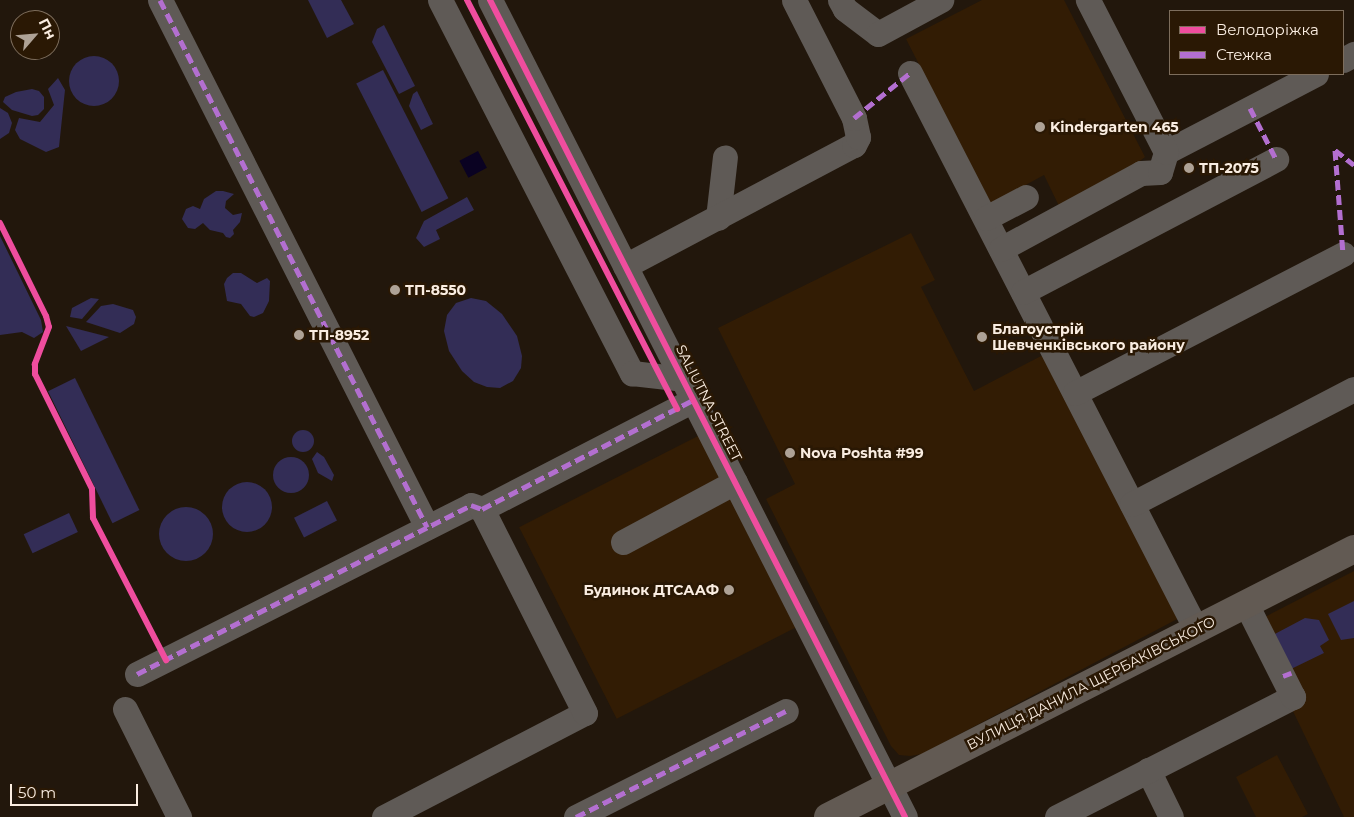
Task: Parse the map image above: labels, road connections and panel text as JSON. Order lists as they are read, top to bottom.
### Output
{
  "streets": {
    "main road": ["ВУЛИЦЯ ДАНИЛА ЩЕРБАКІВСЬКОГО"],
    "street": ["SALIUTNA STREET"]
  },
  "crossings": [
    ["SALIUTNA STREET", "ВУЛИЦЯ ДАНИЛА ЩЕРБАКІВСЬКОГО"]
  ],
  "places": [
    "Kindergarten 465",
    "ТП-2075",
    "ТП-8550",
    "ТП-8952",
    "Благоустрій Шевченківського району",
    "Nova Poshta #99",
    "Будинок ДТСААФ"
  ],
  "legend": ["Велодоріжка", "Стежка"],
  "scale_bar": "50 m",
  "north": "top right"
}
